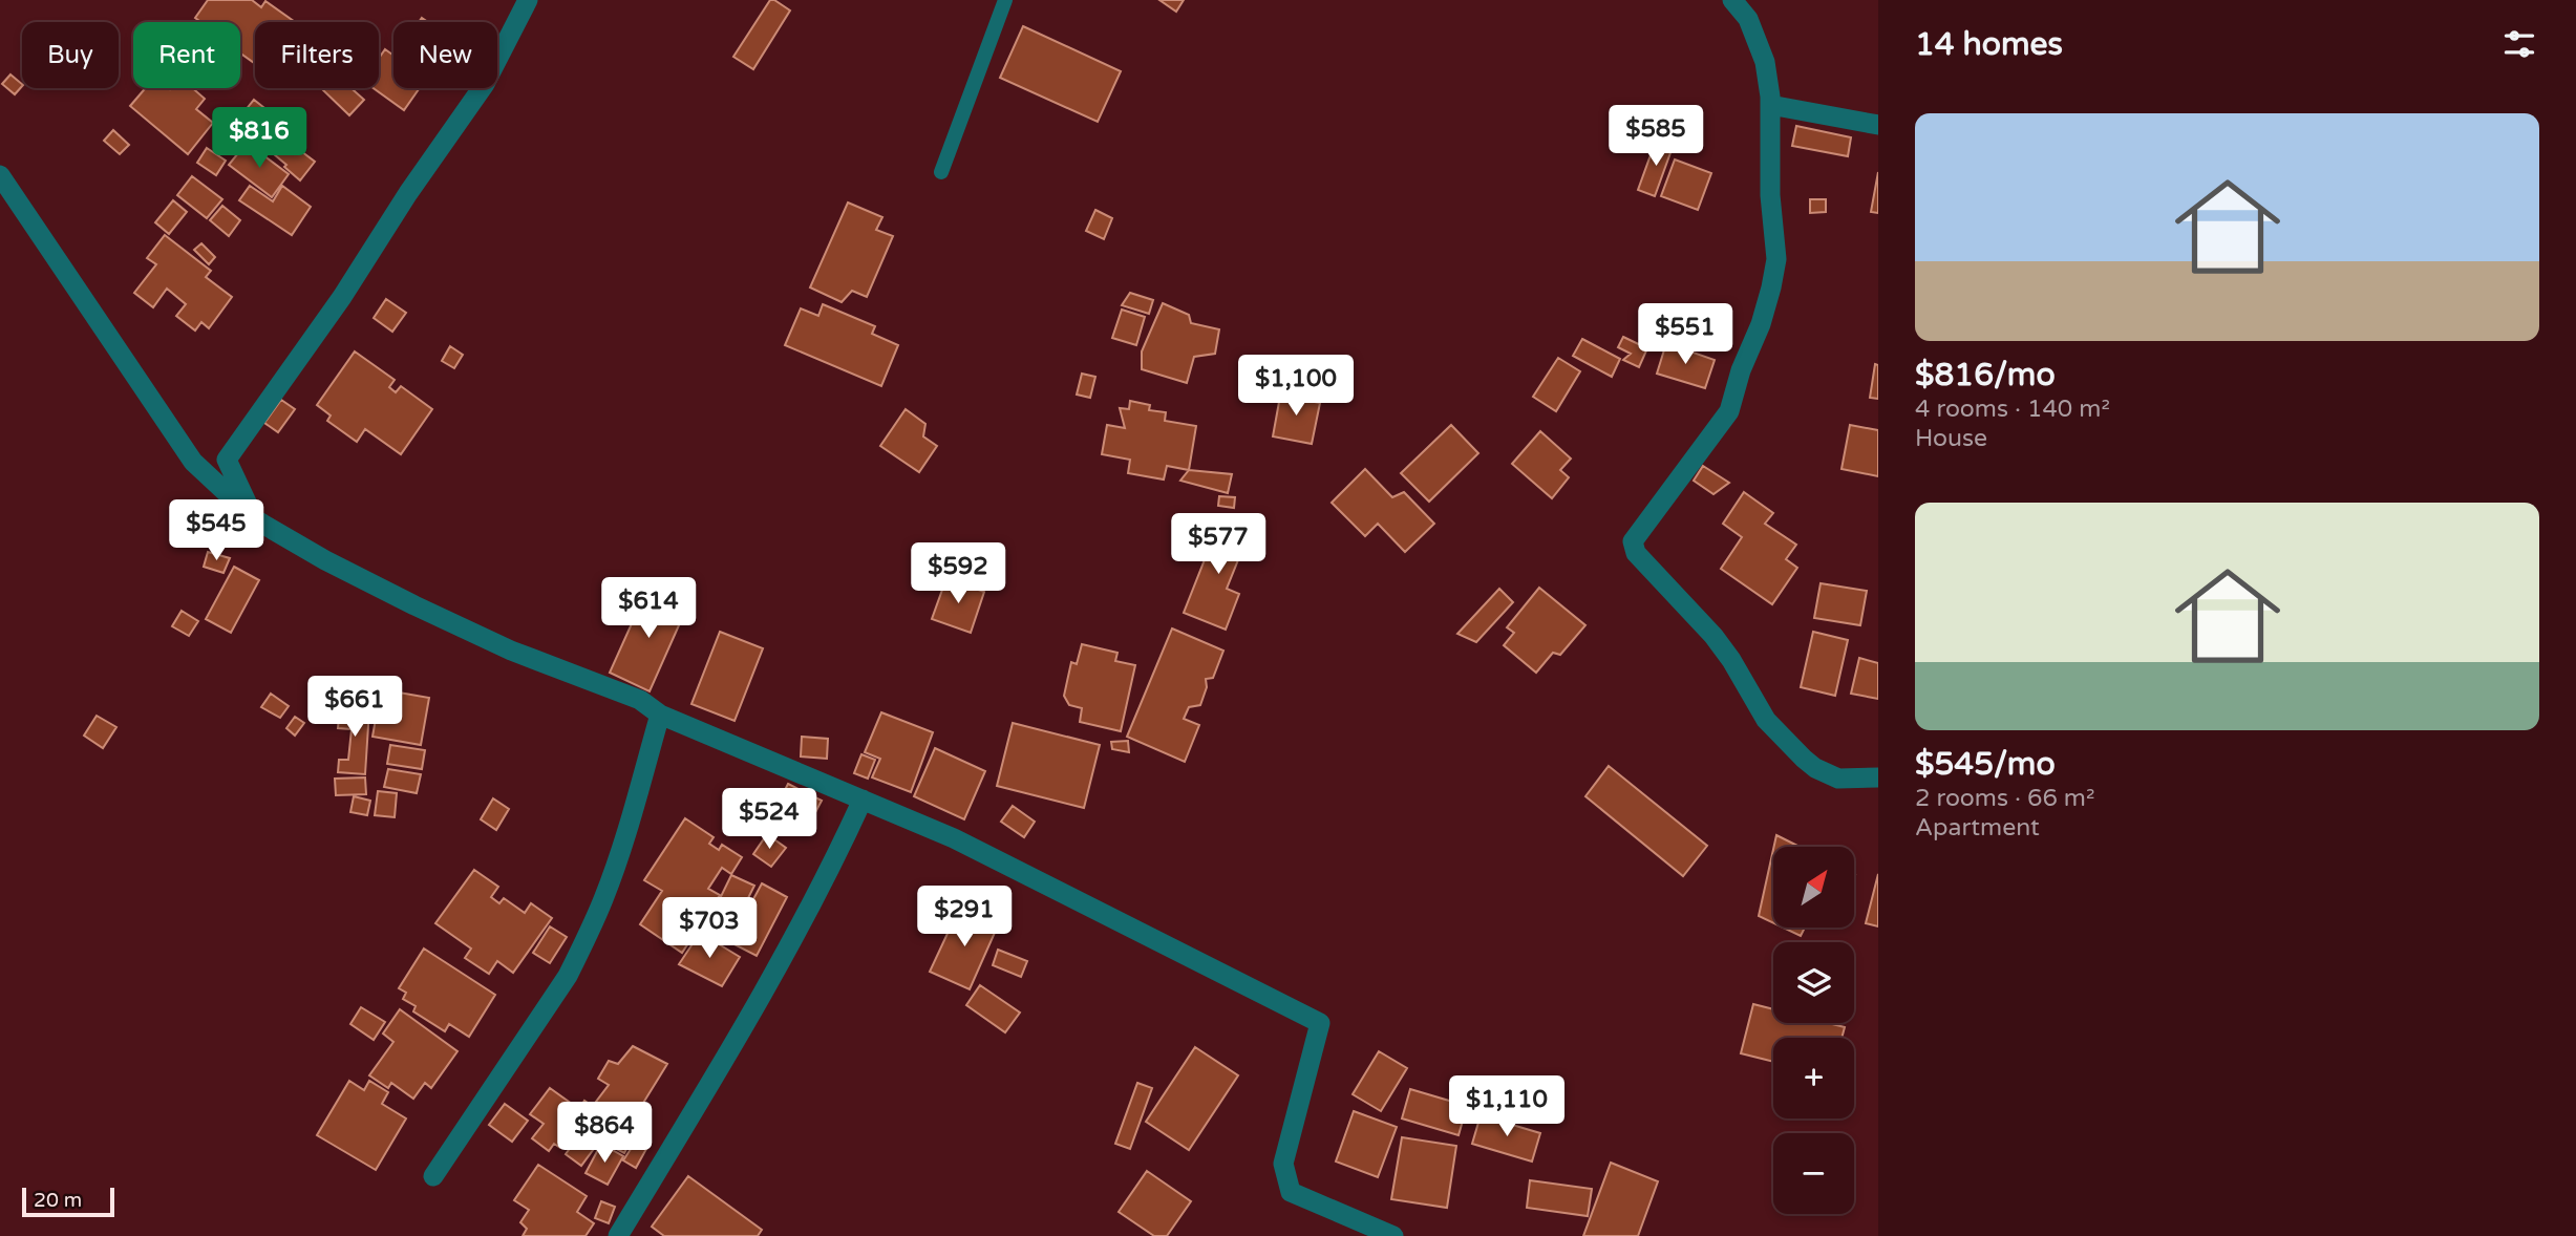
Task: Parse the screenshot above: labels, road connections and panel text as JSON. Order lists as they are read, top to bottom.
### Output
{
  "scale_bar": "20 m",
  "north": "top right",
  "page": {
    "heading": "14 homes",
    "chip": [
      "Buy",
      "Rent",
      "Filters",
      "New"
    ],
    "list": [
      {
        "name": "$816/mo",
        "note": "4 rooms · 140 m² · House"
      },
      {
        "name": "$545/mo",
        "note": "2 rooms · 66 m² · Apartment"
      }
    ],
    "price": [
      "$585",
      "$816",
      "$551",
      "$1,100",
      "$545",
      "$577",
      "$592",
      "$614",
      "$661",
      "$524",
      "$291",
      "$703",
      "$1,110",
      "$864"
    ],
    "map_buttons": ["+", "−"],
    "scale": "20 m"
  }
}
